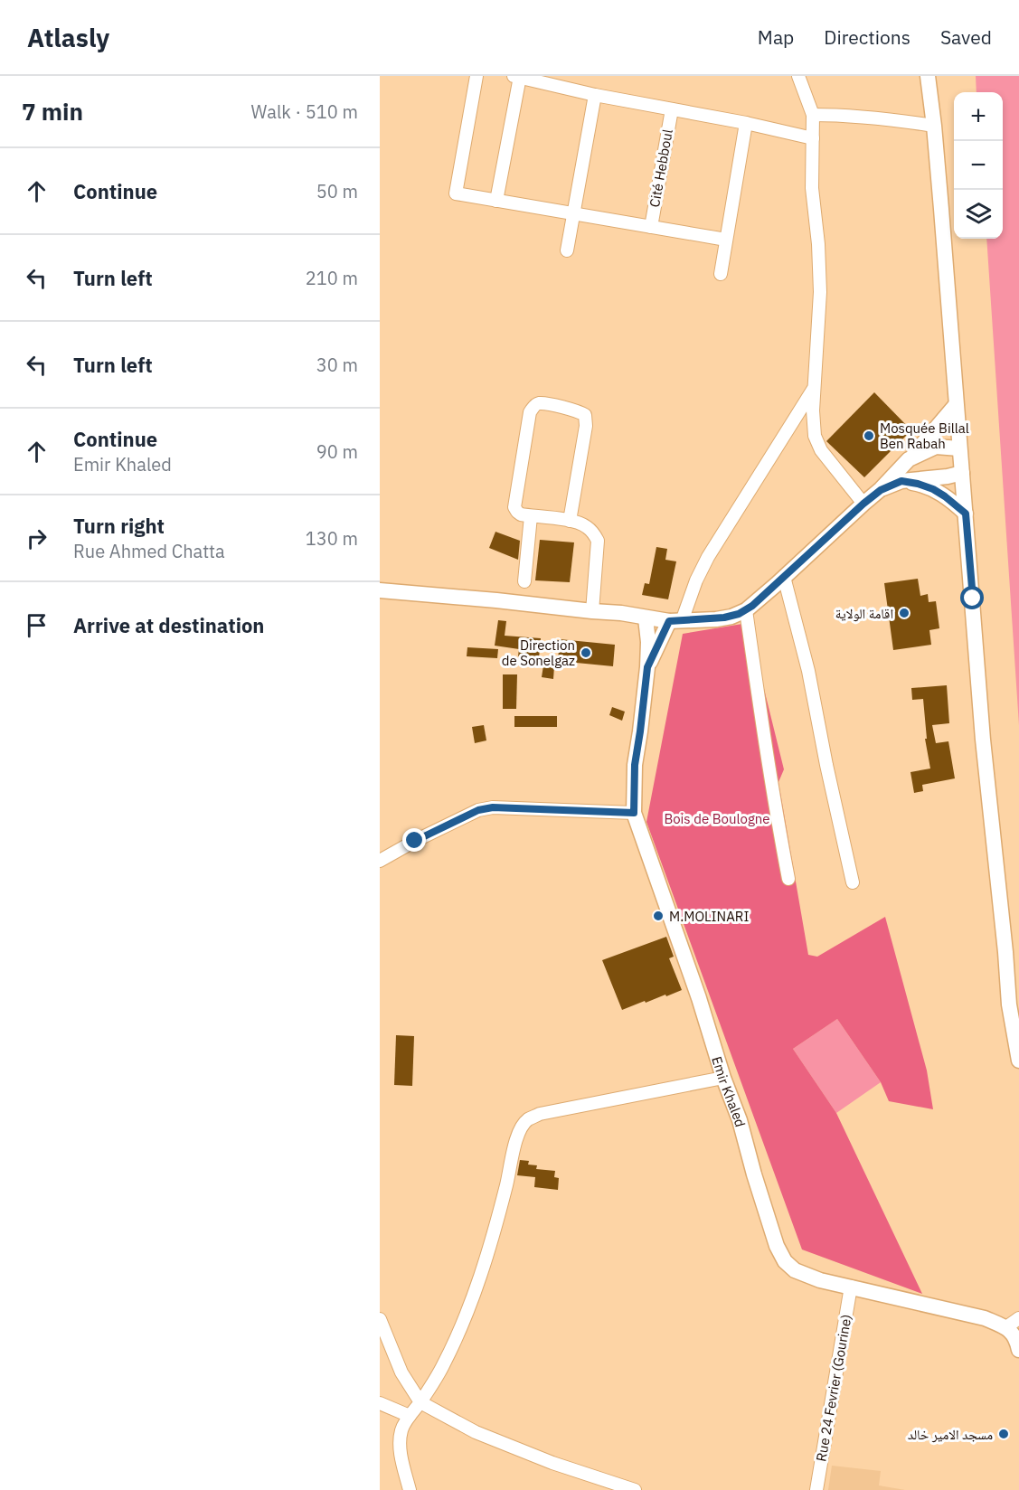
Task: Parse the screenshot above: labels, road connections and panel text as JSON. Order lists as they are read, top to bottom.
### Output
{
  "streets": {
    "street": ["Cité Hebboul", "Emir Khaled", "Rue 24 Fevrier (Gourine)"]
  },
  "crossings": [
    ["Emir Khaled", "Rue 24 Fevrier (Gourine)"]
  ],
  "parks": ["Bois de Boulogne"],
  "places": [
    "Mosquée Billal Ben Rabah",
    "اقامة الولاية",
    "Direction de Sonelgaz",
    "M.MOLINARI",
    "مسجد الامير خالد"
  ],
  "page": {
    "header": "Atlasly",
    "nav": ["Map", "Directions", "Saved"],
    "heading": ["7 min", "Walk · 510 m"],
    "map_buttons": ["+", "−"],
    "list": [
      ["Continue", "50 m"],
      ["Turn left", "210 m"],
      ["Turn left", "30 m"],
      ["Continue", "Emir Khaled", "90 m"],
      ["Turn right", "Rue Ahmed Chatta", "130 m"],
      "Arrive at destination"
    ]
  }
}
